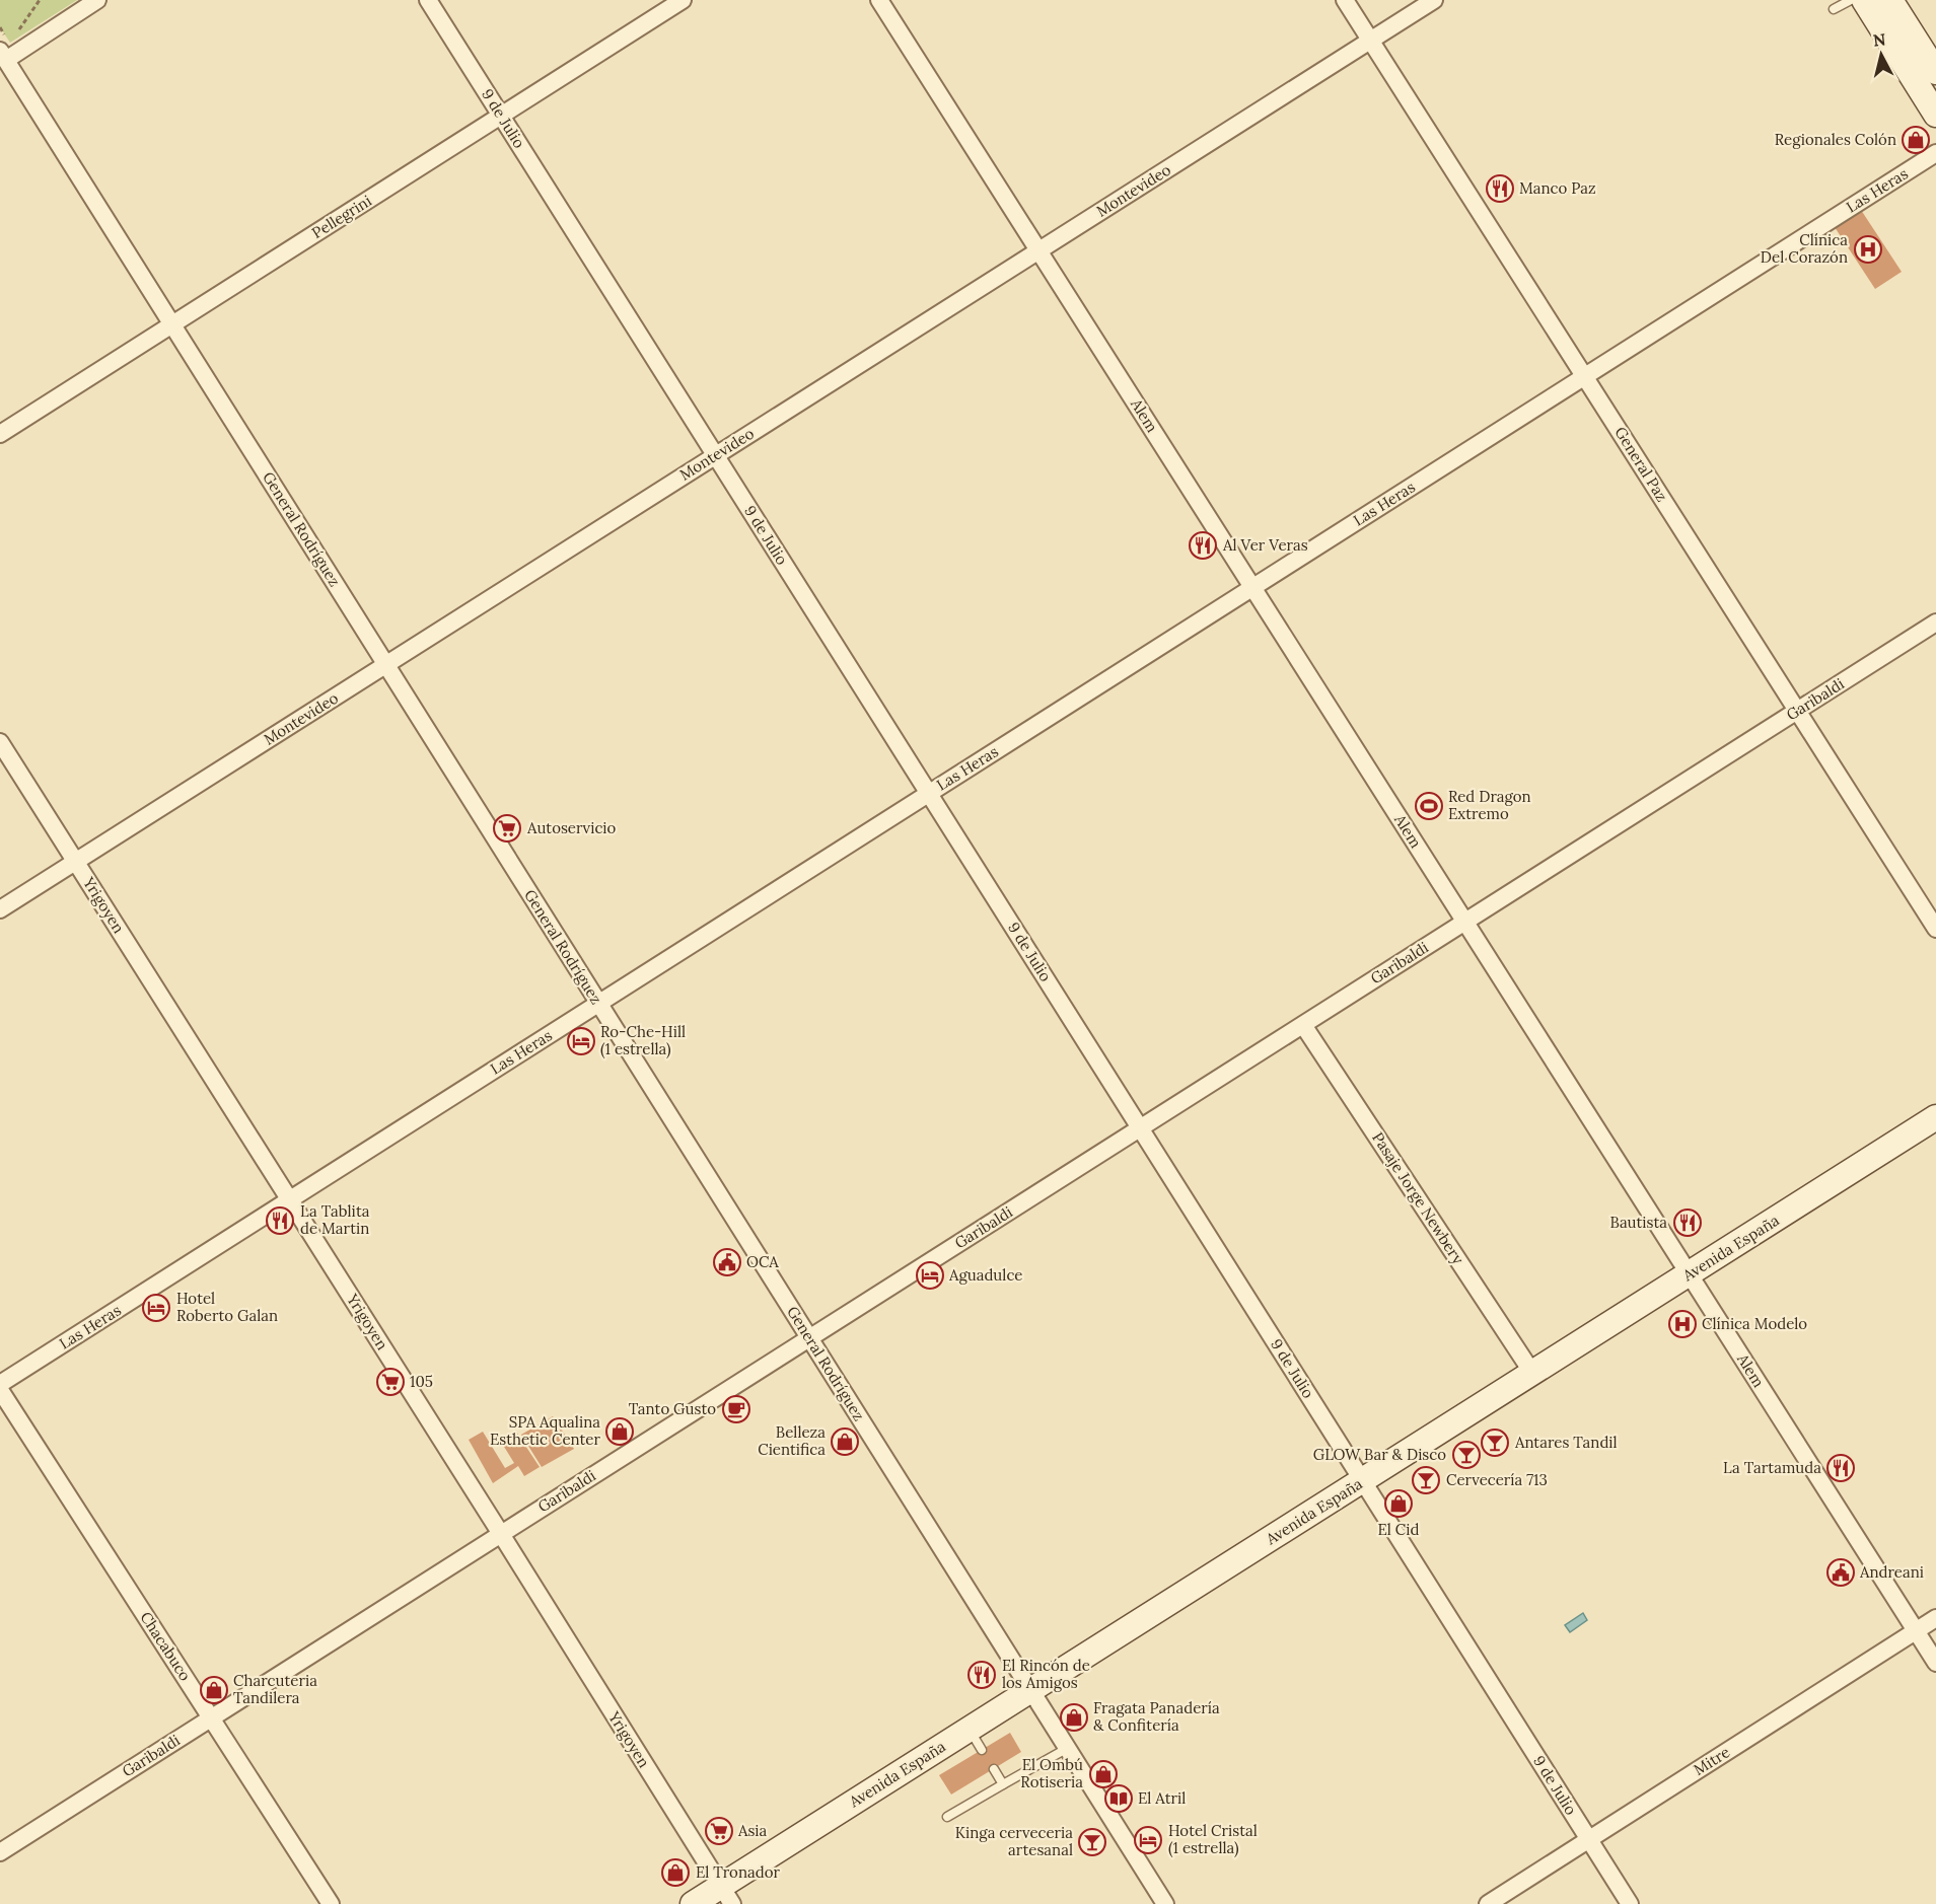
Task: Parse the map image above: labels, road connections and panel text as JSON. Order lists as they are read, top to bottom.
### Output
{
  "streets": {
    "main road": ["Avenida España"],
    "street": [
      "9 de Julio",
      "Montevideo",
      "Las Heras",
      "Pellegrini",
      "Alem",
      "General Paz",
      "General Rodríguez",
      "Garibaldi",
      "Yrigoyen",
      "Pasaje Jorge Newbery",
      "Chacabuco",
      "Mitre"
    ]
  },
  "crossings": [
    ["9 de Julio", "Montevideo"],
    ["9 de Julio", "Las Heras"],
    ["9 de Julio", "Pellegrini"],
    ["9 de Julio", "Garibaldi"],
    ["9 de Julio", "Avenida España"],
    ["9 de Julio", "Mitre"],
    ["Montevideo", "Alem"],
    ["Montevideo", "General Paz"],
    ["Montevideo", "General Rodríguez"],
    ["Montevideo", "Yrigoyen"],
    ["Las Heras", "Alem"],
    ["Las Heras", "General Paz"],
    ["Las Heras", "General Rodríguez"],
    ["Las Heras", "Yrigoyen"],
    ["Pellegrini", "General Rodríguez"],
    ["Alem", "Garibaldi"],
    ["Alem", "Avenida España"],
    ["Alem", "Mitre"],
    ["General Paz", "Garibaldi"],
    ["General Rodríguez", "Garibaldi"],
    ["General Rodríguez", "Avenida España"],
    ["Garibaldi", "Yrigoyen"],
    ["Garibaldi", "Pasaje Jorge Newbery"],
    ["Garibaldi", "Chacabuco"],
    ["Yrigoyen", "Avenida España"],
    ["Pasaje Jorge Newbery", "Avenida España"]
  ],
  "places": {
    "shop": [
      "Regionales Colón",
      "SPA Aqualina Esthetic Center",
      "Belleza Cientifica",
      "El Cid",
      "Charcuteria Tandilera",
      "Fragata Panadería & Confitería",
      "El Ombú Rotiseria",
      "El Tronador"
    ],
    "restaurant": [
      "Manco Paz",
      "Al Ver Veras",
      "La Tablita de Martin",
      "Bautista",
      "La Tartamuda",
      "El Rincón de los Amigos"
    ],
    "hospital": ["Clínica Del Corazón", "Clínica Modelo"],
    "sports": ["Red Dragon Extremo"],
    "supermarket": ["Autoservicio", "105", "Asia"],
    "hotel": [
      "Ro-Che-Hill (1 estrella)",
      "Aguadulce",
      "Hotel Roberto Galan",
      "Hotel Cristal (1 estrella)"
    ],
    "public building": ["OCA", "Andreani"],
    "cafe": ["Tanto Gusto"],
    "bar": [
      "Antares Tandil",
      "GLOW Bar & Disco",
      "Cervecería 713",
      "Kinga cerveceria artesanal"
    ],
    "library": ["El Atril"]
  },
  "north": "top"
}
